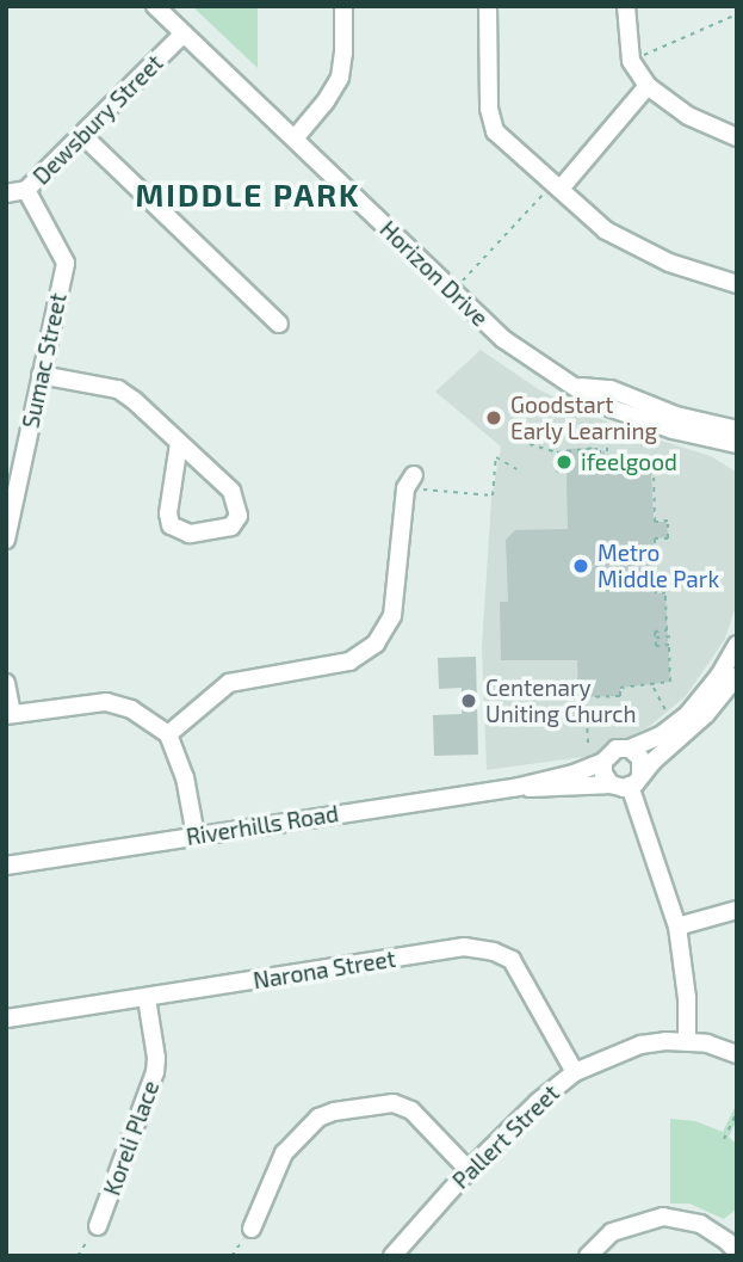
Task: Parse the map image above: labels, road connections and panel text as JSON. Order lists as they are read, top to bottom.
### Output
{
  "streets": {
    "street": [
      "Dewsbury Street",
      "Horizon Drive",
      "Sumac Street",
      "Riverhills Road",
      "Narona Street",
      "Pallert Street",
      "Koreli Place"
    ]
  },
  "crossings": [
    ["Dewsbury Street", "Horizon Drive"],
    ["Dewsbury Street", "Sumac Street"],
    ["Narona Street", "Pallert Street"],
    ["Narona Street", "Koreli Place"]
  ],
  "districts": ["MIDDLE PARK"],
  "places": [
    "Goodstart Early Learning",
    "ifeelgood",
    "Metro Middle Park",
    "Centenary Uniting Church"
  ]
}
